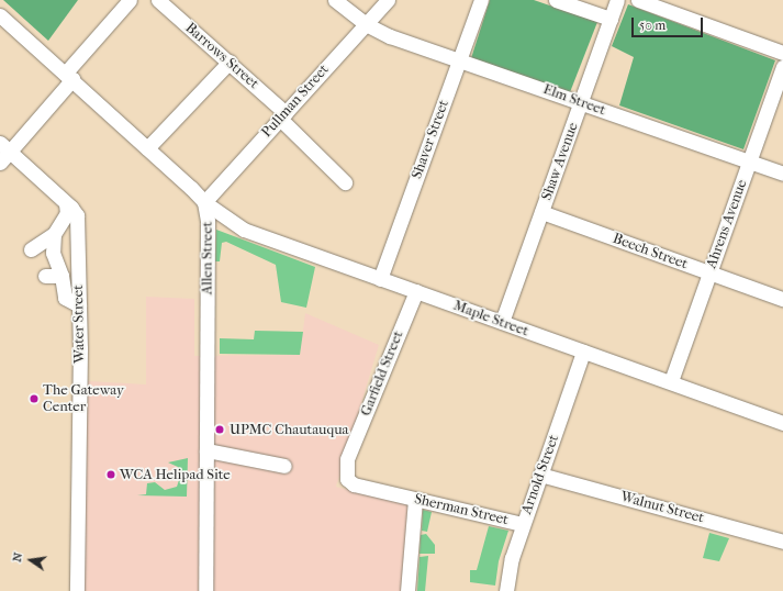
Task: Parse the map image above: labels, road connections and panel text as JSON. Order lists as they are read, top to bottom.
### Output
{
  "streets": {
    "street": [
      "Barrows Street",
      "Elm Street",
      "Pullman Street",
      "Shaver Street",
      "Shaw Avenue",
      "Ahrens Avenue",
      "Beech Street",
      "Allen Street",
      "Maple Street",
      "Water Street",
      "Garfield Street",
      "Arnold Street",
      "Walnut Street",
      "Sherman Street"
    ]
  },
  "crossings": [
    ["Barrows Street", "Pullman Street"],
    ["Elm Street", "Pullman Street"],
    ["Elm Street", "Shaver Street"],
    ["Elm Street", "Shaw Avenue"],
    ["Elm Street", "Ahrens Avenue"],
    ["Pullman Street", "Allen Street"],
    ["Pullman Street", "Maple Street"],
    ["Shaver Street", "Maple Street"],
    ["Shaw Avenue", "Beech Street"],
    ["Shaw Avenue", "Maple Street"],
    ["Ahrens Avenue", "Beech Street"],
    ["Ahrens Avenue", "Maple Street"],
    ["Allen Street", "Maple Street"],
    ["Maple Street", "Garfield Street"],
    ["Maple Street", "Arnold Street"],
    ["Garfield Street", "Sherman Street"],
    ["Arnold Street", "Walnut Street"],
    ["Arnold Street", "Sherman Street"]
  ],
  "places": ["The Gateway Center", "UPMC Chautauqua", "WCA Helipad Site"],
  "scale_bar": "50 m",
  "north": "left"
}
